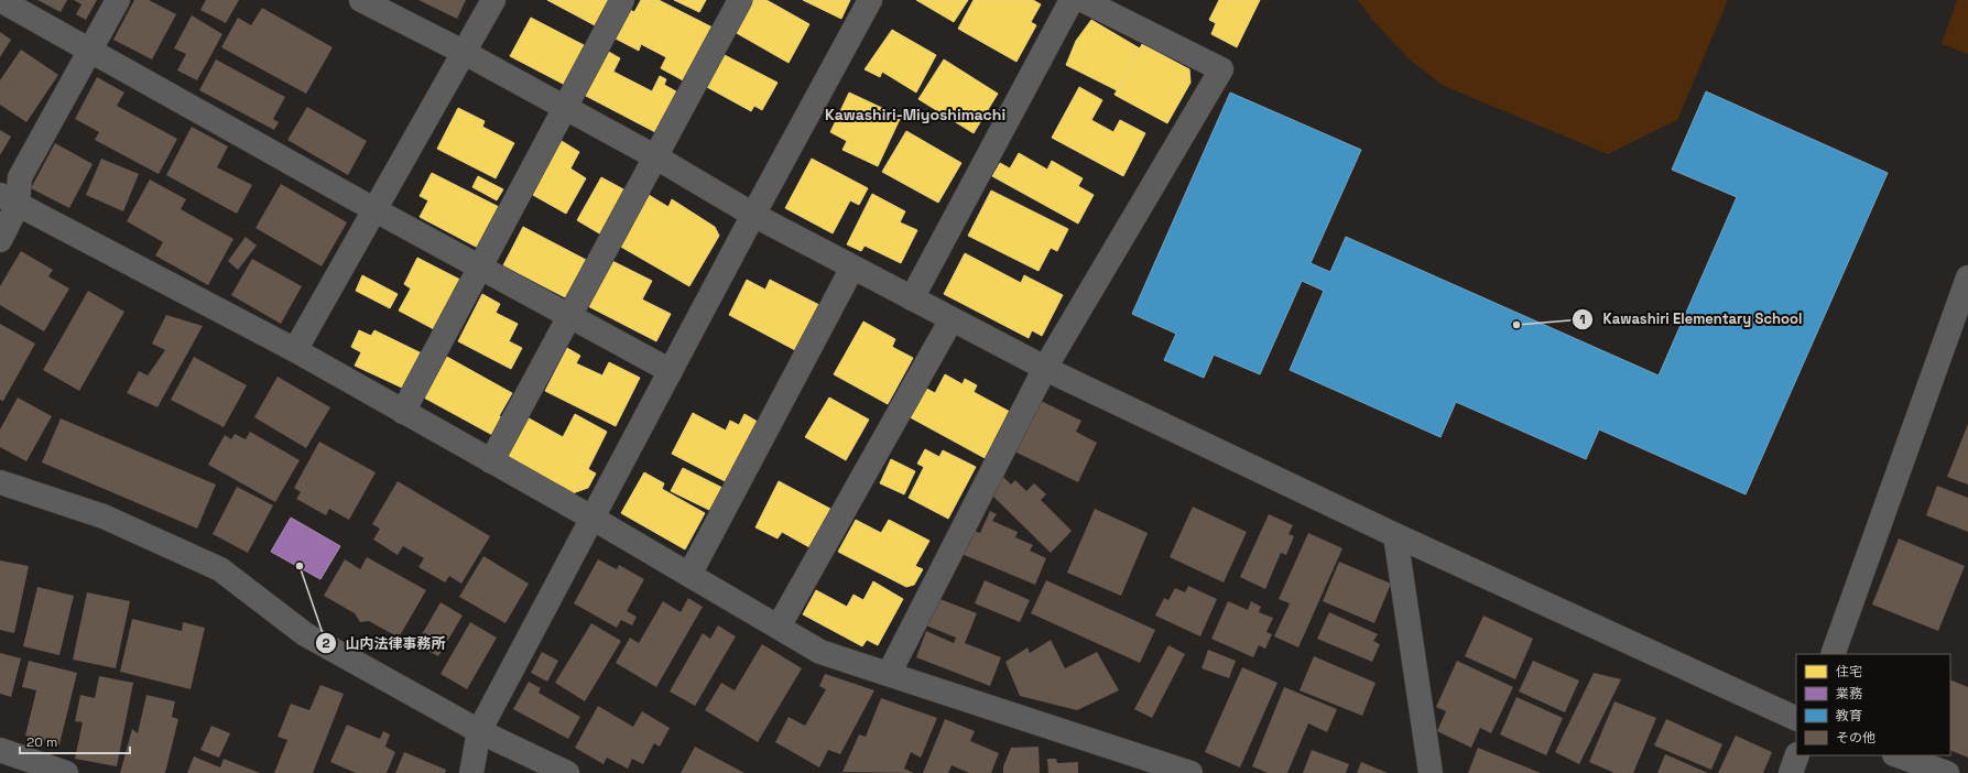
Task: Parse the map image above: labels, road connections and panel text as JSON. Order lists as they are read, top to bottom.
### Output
{
  "districts": ["Kawashiri-Miyoshimachi"],
  "places": ["Kawashiri Elementary School", "山内法律事務所"],
  "legend": [
    "住宅",
    "業務",
    "教育",
    "その他"
  ],
  "scale_bar": "20 m"
}
